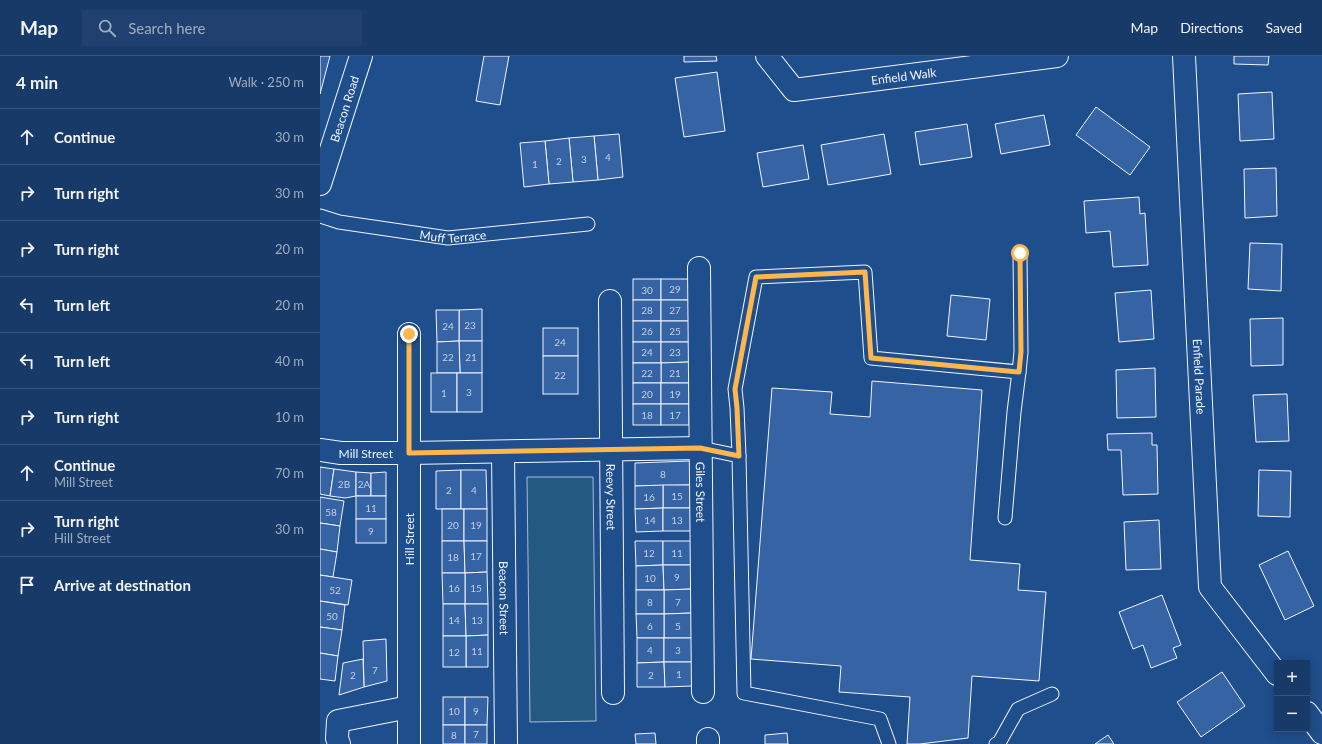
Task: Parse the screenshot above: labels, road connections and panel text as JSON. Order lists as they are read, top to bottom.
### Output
{
  "streets": {
    "street": [
      "Enfield Walk",
      "Beacon Road",
      "Enfield Parade",
      "Mill Street",
      "Giles Street",
      "Reevy Street",
      "Hill Street",
      "Beacon Street"
    ],
    "lane": ["Muff Terrace"]
  },
  "crossings": [
    ["Mill Street", "Giles Street"],
    ["Mill Street", "Reevy Street"],
    ["Mill Street", "Hill Street"],
    ["Mill Street", "Beacon Street"]
  ],
  "house_numbers": [
    "4",
    "3",
    "2",
    "1",
    "29",
    "30",
    "28",
    "27",
    "23",
    "24",
    "26",
    "25",
    "24",
    "24",
    "23",
    "22",
    "21",
    "22",
    "21",
    "22",
    "3",
    "1",
    "20",
    "19",
    "18",
    "17",
    "8",
    "2B",
    "2A",
    "2",
    "4",
    "15",
    "16",
    "11",
    "58",
    "14",
    "13",
    "20",
    "19",
    "9",
    "12",
    "11",
    "17",
    "18",
    "9",
    "10",
    "16",
    "15",
    "52",
    "8",
    "7",
    "50",
    "14",
    "13",
    "6",
    "5",
    "4",
    "3",
    "11",
    "12",
    "7",
    "1",
    "2",
    "2",
    "10",
    "9",
    "7",
    "8"
  ],
  "page": {
    "header": "Map",
    "search": "Search here",
    "nav": ["Map", "Directions", "Saved"],
    "heading": ["4 min", "Walk · 250 m"],
    "list": [
      ["Continue", "30 m"],
      ["Turn right", "30 m"],
      ["Turn right", "20 m"],
      ["Turn left", "20 m"],
      ["Turn left", "40 m"],
      ["Turn right", "10 m"],
      ["Continue", "Mill Street", "70 m"],
      ["Turn right", "Hill Street", "30 m"],
      "Arrive at destination"
    ],
    "map_buttons": ["+", "−"]
  }
}
